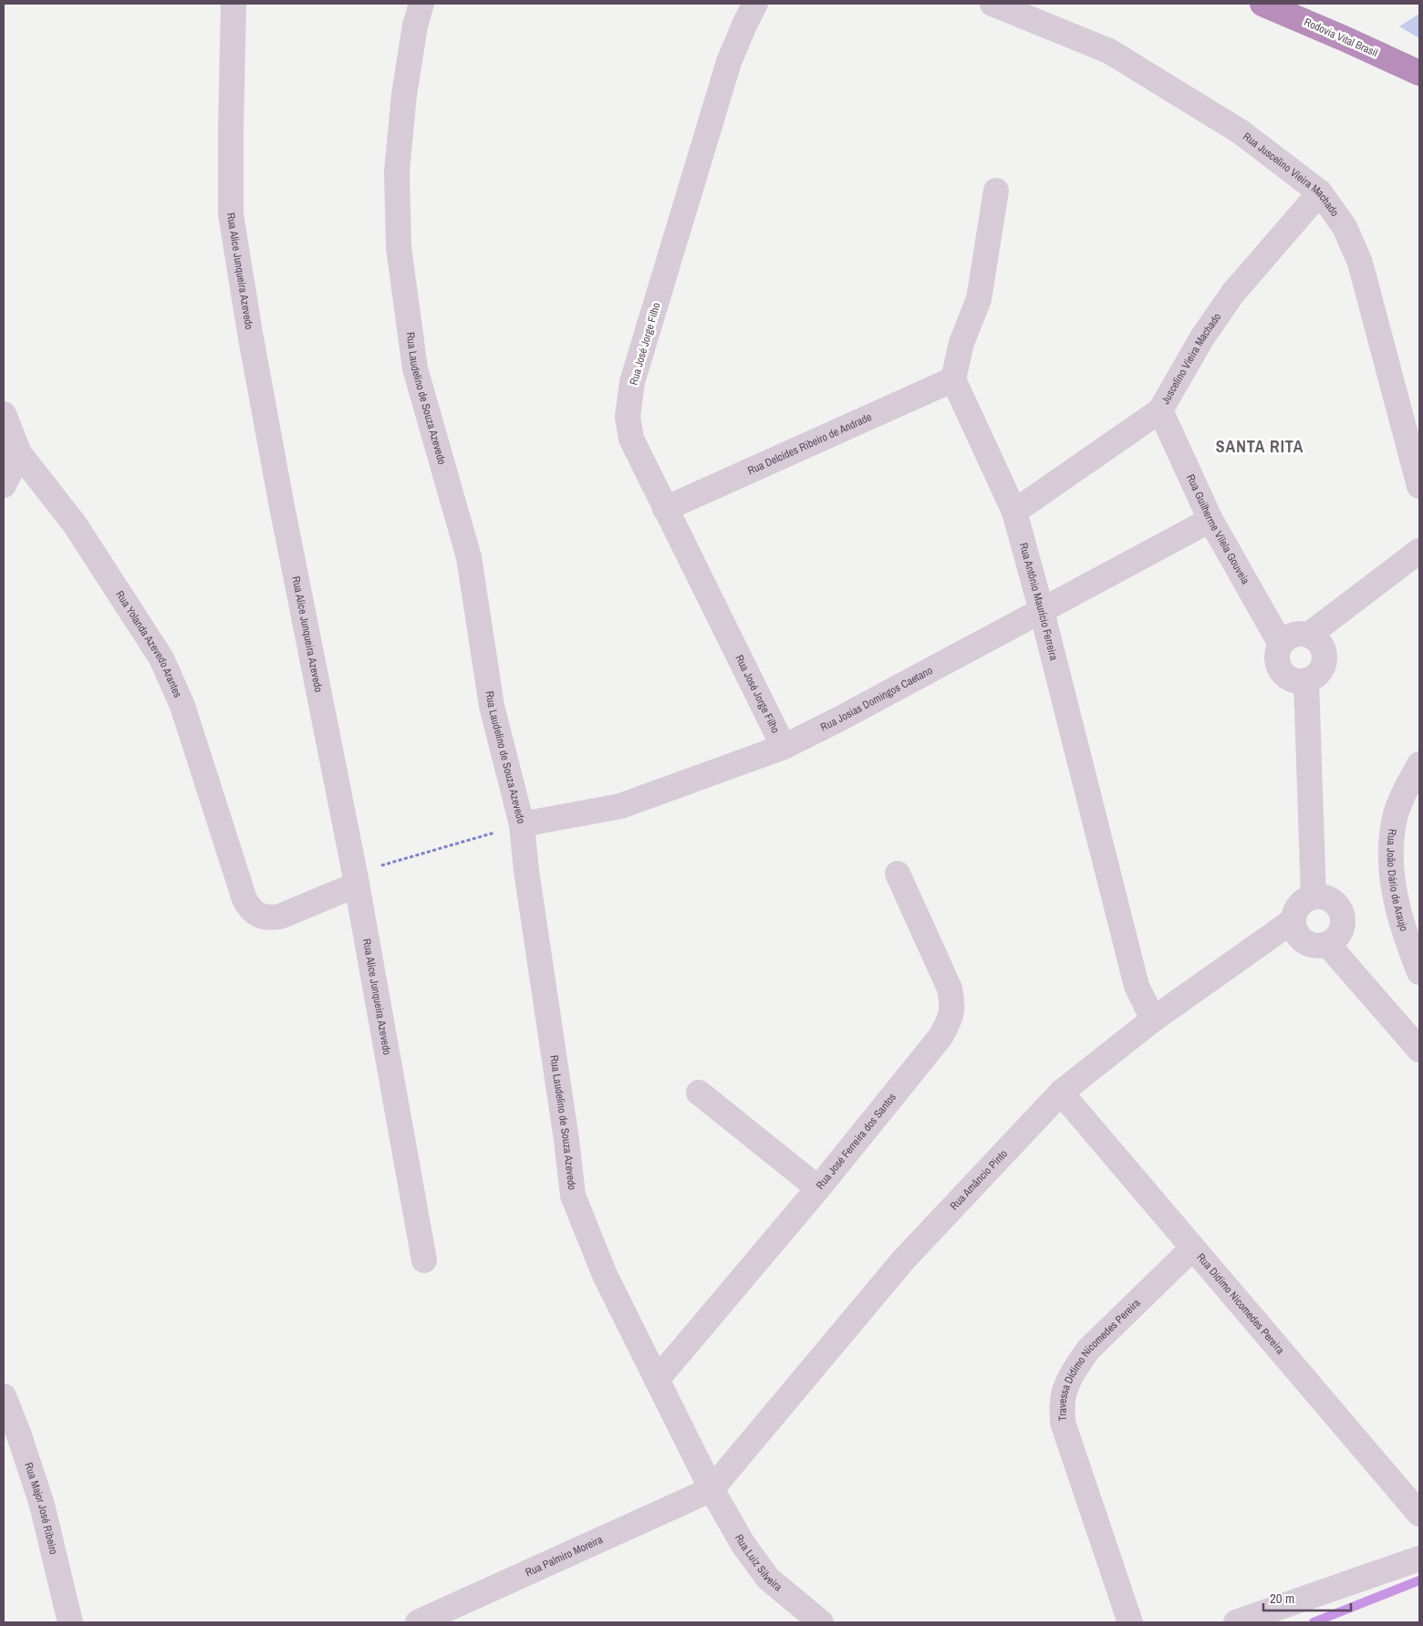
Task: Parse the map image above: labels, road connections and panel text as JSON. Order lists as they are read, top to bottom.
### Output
{
  "streets": {
    "highway": ["Rodovia Vital Brasil"],
    "street": [
      "Rua Juscelino Vieira Machado",
      "Rua Alice Junqueira Azevedo",
      "Rua José Jorge Filho",
      "Juscelino Vieira Machado",
      "Rua Laudelino de Souza Azevedo",
      "Rua Delcídes Ribeiro de Andrade",
      "Rua Guilherme Vilela Gouveia",
      "Rua Antônio Maurício Ferreira",
      "Rua Yolanda Azevedo Arantes",
      "Rua Josias Domingos Caetano",
      "Rua João Dário de Araujo",
      "Rua José Ferreira dos Santos",
      "Rua Amâncio Pinto",
      "Rua Dídimo Nicomedes Pereira",
      "Travessa Dídimo Nicomedes Pereira",
      "Rua Major José Ribeiro",
      "Rua Palmiro Moreira",
      "Rua Luiz Silveira"
    ]
  },
  "crossings": [
    ["Rua Juscelino Vieira Machado", "Juscelino Vieira Machado"],
    ["Rua Alice Junqueira Azevedo", "Rua Yolanda Azevedo Arantes"],
    ["Rua José Jorge Filho", "Rua Delcídes Ribeiro de Andrade"],
    ["Rua José Jorge Filho", "Rua Josias Domingos Caetano"],
    ["Juscelino Vieira Machado", "Rua Guilherme Vilela Gouveia"],
    ["Juscelino Vieira Machado", "Rua Antônio Maurício Ferreira"],
    ["Rua Laudelino de Souza Azevedo", "Rua Josias Domingos Caetano"],
    ["Rua Laudelino de Souza Azevedo", "Rua José Ferreira dos Santos"],
    ["Rua Laudelino de Souza Azevedo", "Rua Amâncio Pinto"],
    ["Rua Laudelino de Souza Azevedo", "Rua Palmiro Moreira"],
    ["Rua Laudelino de Souza Azevedo", "Rua Luiz Silveira"],
    ["Rua Delcídes Ribeiro de Andrade", "Rua Antônio Maurício Ferreira"],
    ["Rua Guilherme Vilela Gouveia", "Rua Josias Domingos Caetano"],
    ["Rua Antônio Maurício Ferreira", "Rua Josias Domingos Caetano"],
    ["Rua Antônio Maurício Ferreira", "Rua Amâncio Pinto"],
    ["Rua Amâncio Pinto", "Rua Dídimo Nicomedes Pereira"],
    ["Rua Amâncio Pinto", "Rua Palmiro Moreira"],
    ["Rua Amâncio Pinto", "Rua Luiz Silveira"],
    ["Rua Dídimo Nicomedes Pereira", "Travessa Dídimo Nicomedes Pereira"],
    ["Rua Palmiro Moreira", "Rua Luiz Silveira"]
  ],
  "districts": ["SANTA RITA"],
  "scale_bar": "20 m"
}
